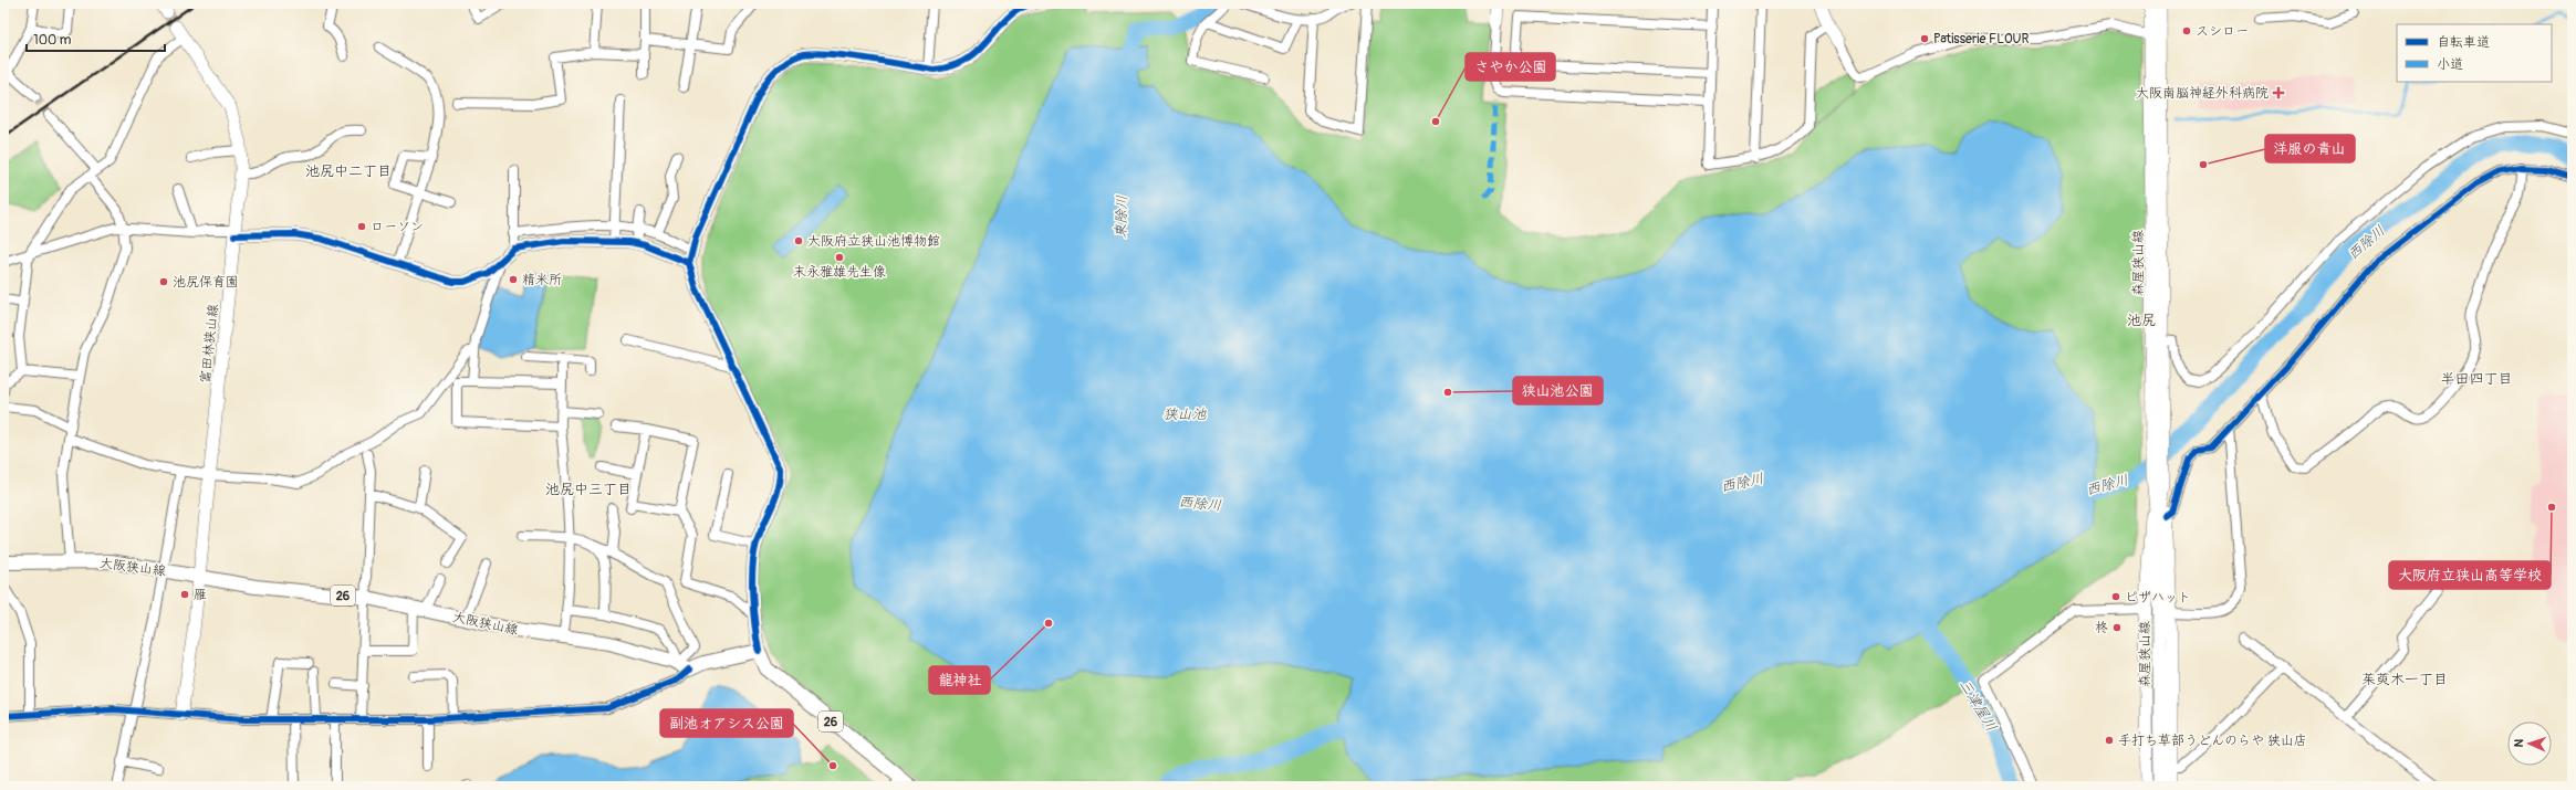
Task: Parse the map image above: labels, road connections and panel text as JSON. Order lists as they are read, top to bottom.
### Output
{
  "streets": {
    "main road": [
      "森屋狭山線",
      "富田林狭山線",
      "大阪狭山線",
      "26"
    ]
  },
  "crossings": [
    ["富田林狭山線", "大阪狭山線"]
  ],
  "districts": [
    "池尻中二丁目",
    "池尻",
    "半田四丁目",
    "池尻中三丁目",
    "茱萸木一丁目"
  ],
  "water": [
    "東除川",
    "西除川",
    "狭山池",
    "三津屋川"
  ],
  "places": {
    "other": [
      "スシロー",
      "Patisserie FLOUR",
      "さやか公園",
      "洋服の青山",
      "ローソン",
      "大阪府立狭山池博物館",
      "末永雅雄先生像",
      "精米所",
      "池尻保育園",
      "狭山池公園",
      "大阪府立狭山高等学校",
      "雁",
      "ピザハット",
      "龍神社",
      "柊",
      "手打ち草部うどんのらや 狭山店",
      "副池オアシス公園"
    ],
    "health": ["大阪南脳神経外科病院"]
  },
  "legend": ["自転車道", "小道"],
  "scale_bar": "100 m",
  "north": "left"
}
